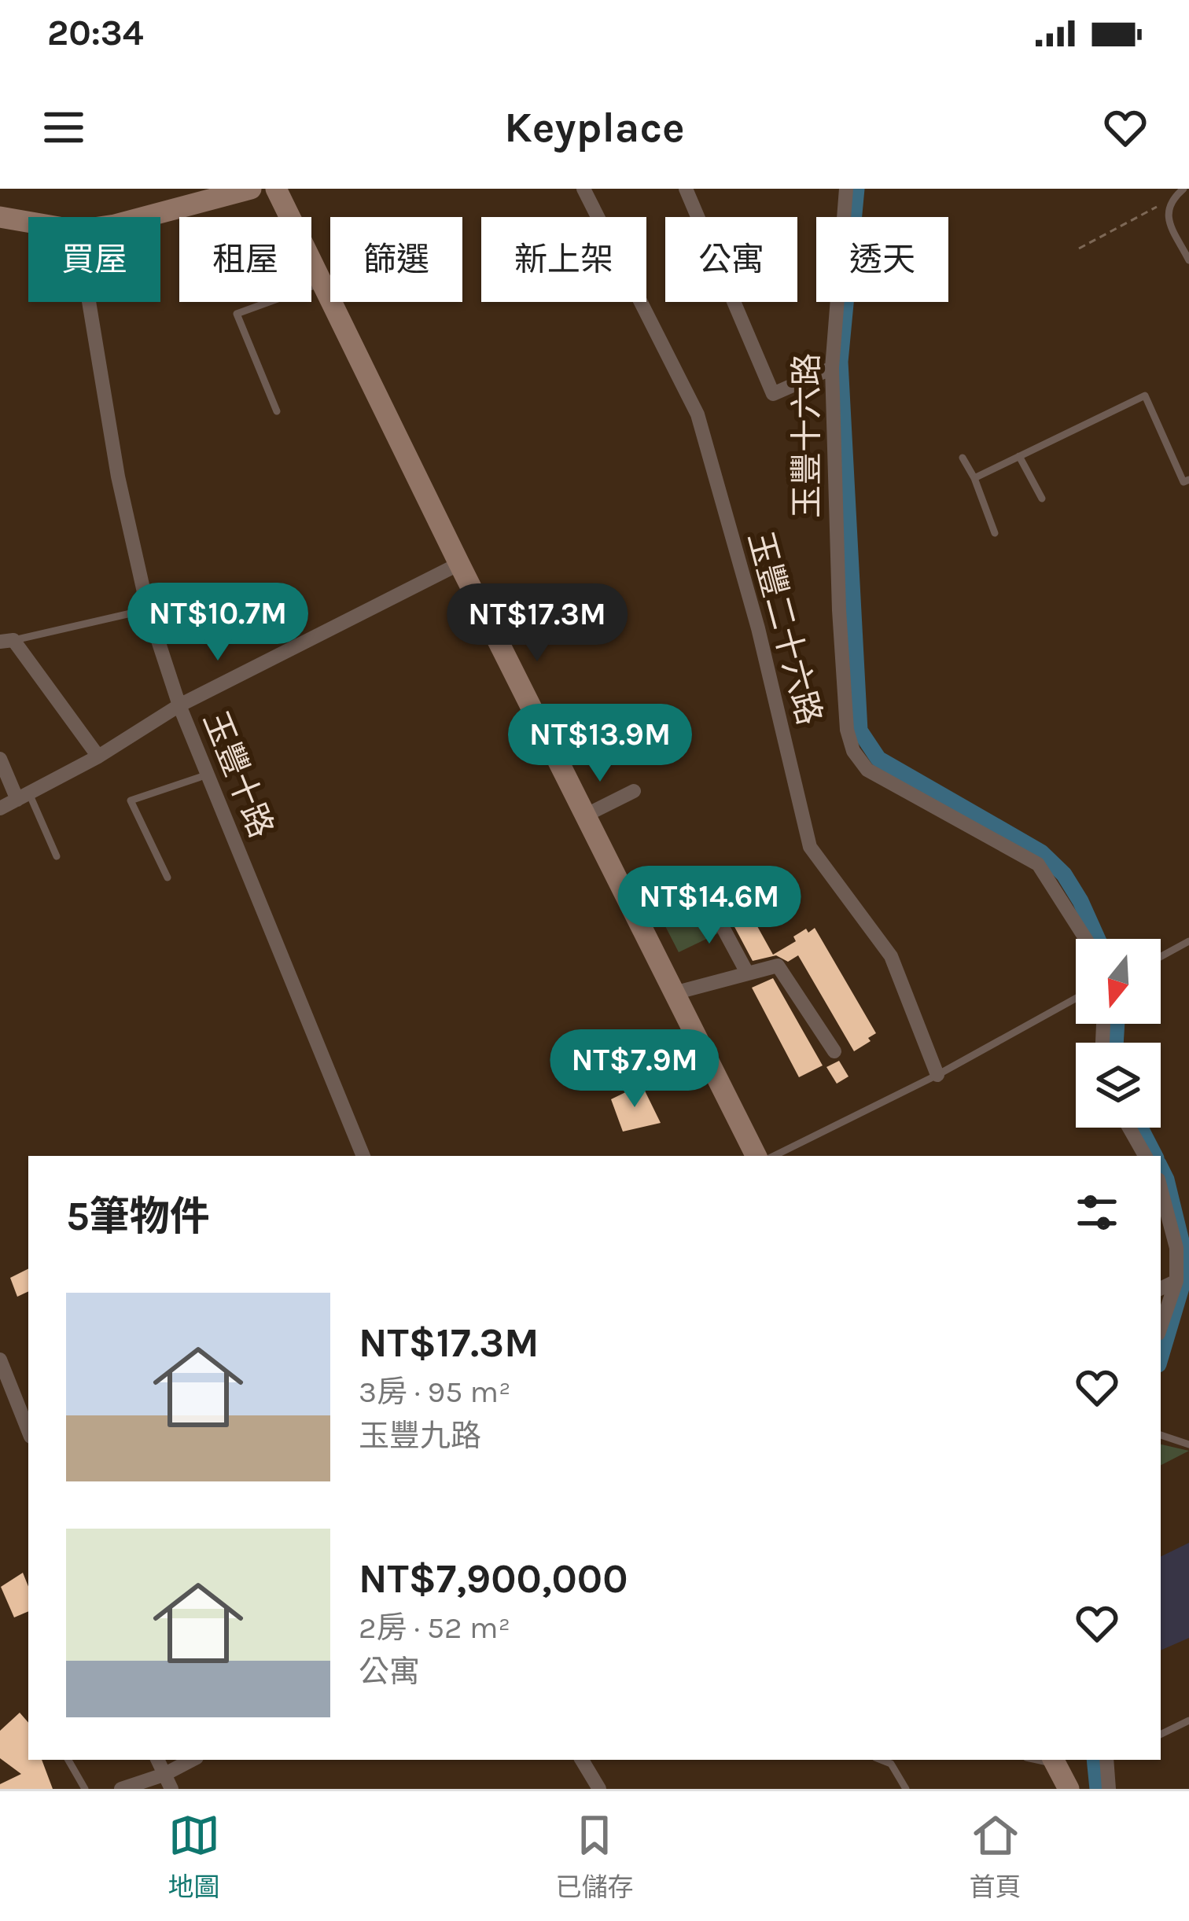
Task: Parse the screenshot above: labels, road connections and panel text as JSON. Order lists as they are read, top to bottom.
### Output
{
  "streets": {
    "street": ["玉豐十六路", "玉豐二十六路", "玉豐十路"]
  },
  "north": "bottom",
  "page": {
    "status": "20:34",
    "header": "Keyplace",
    "chip": [
      "買屋",
      "租屋",
      "篩選",
      "新上架",
      "公寓",
      "透天"
    ],
    "price": [
      "NT$10.7M",
      "NT$17.3M",
      "NT$13.9M",
      "NT$14.6M",
      "NT$7.9M"
    ],
    "heading": "5筆物件",
    "list": [
      {
        "name": "NT$17.3M",
        "note": "3房 · 95 m² · 玉豐九路"
      },
      {
        "name": "NT$7,900,000",
        "note": "2房 · 52 m² · 公寓"
      }
    ],
    "tabs": ["地圖", "已儲存", "首頁"]
  }
}
